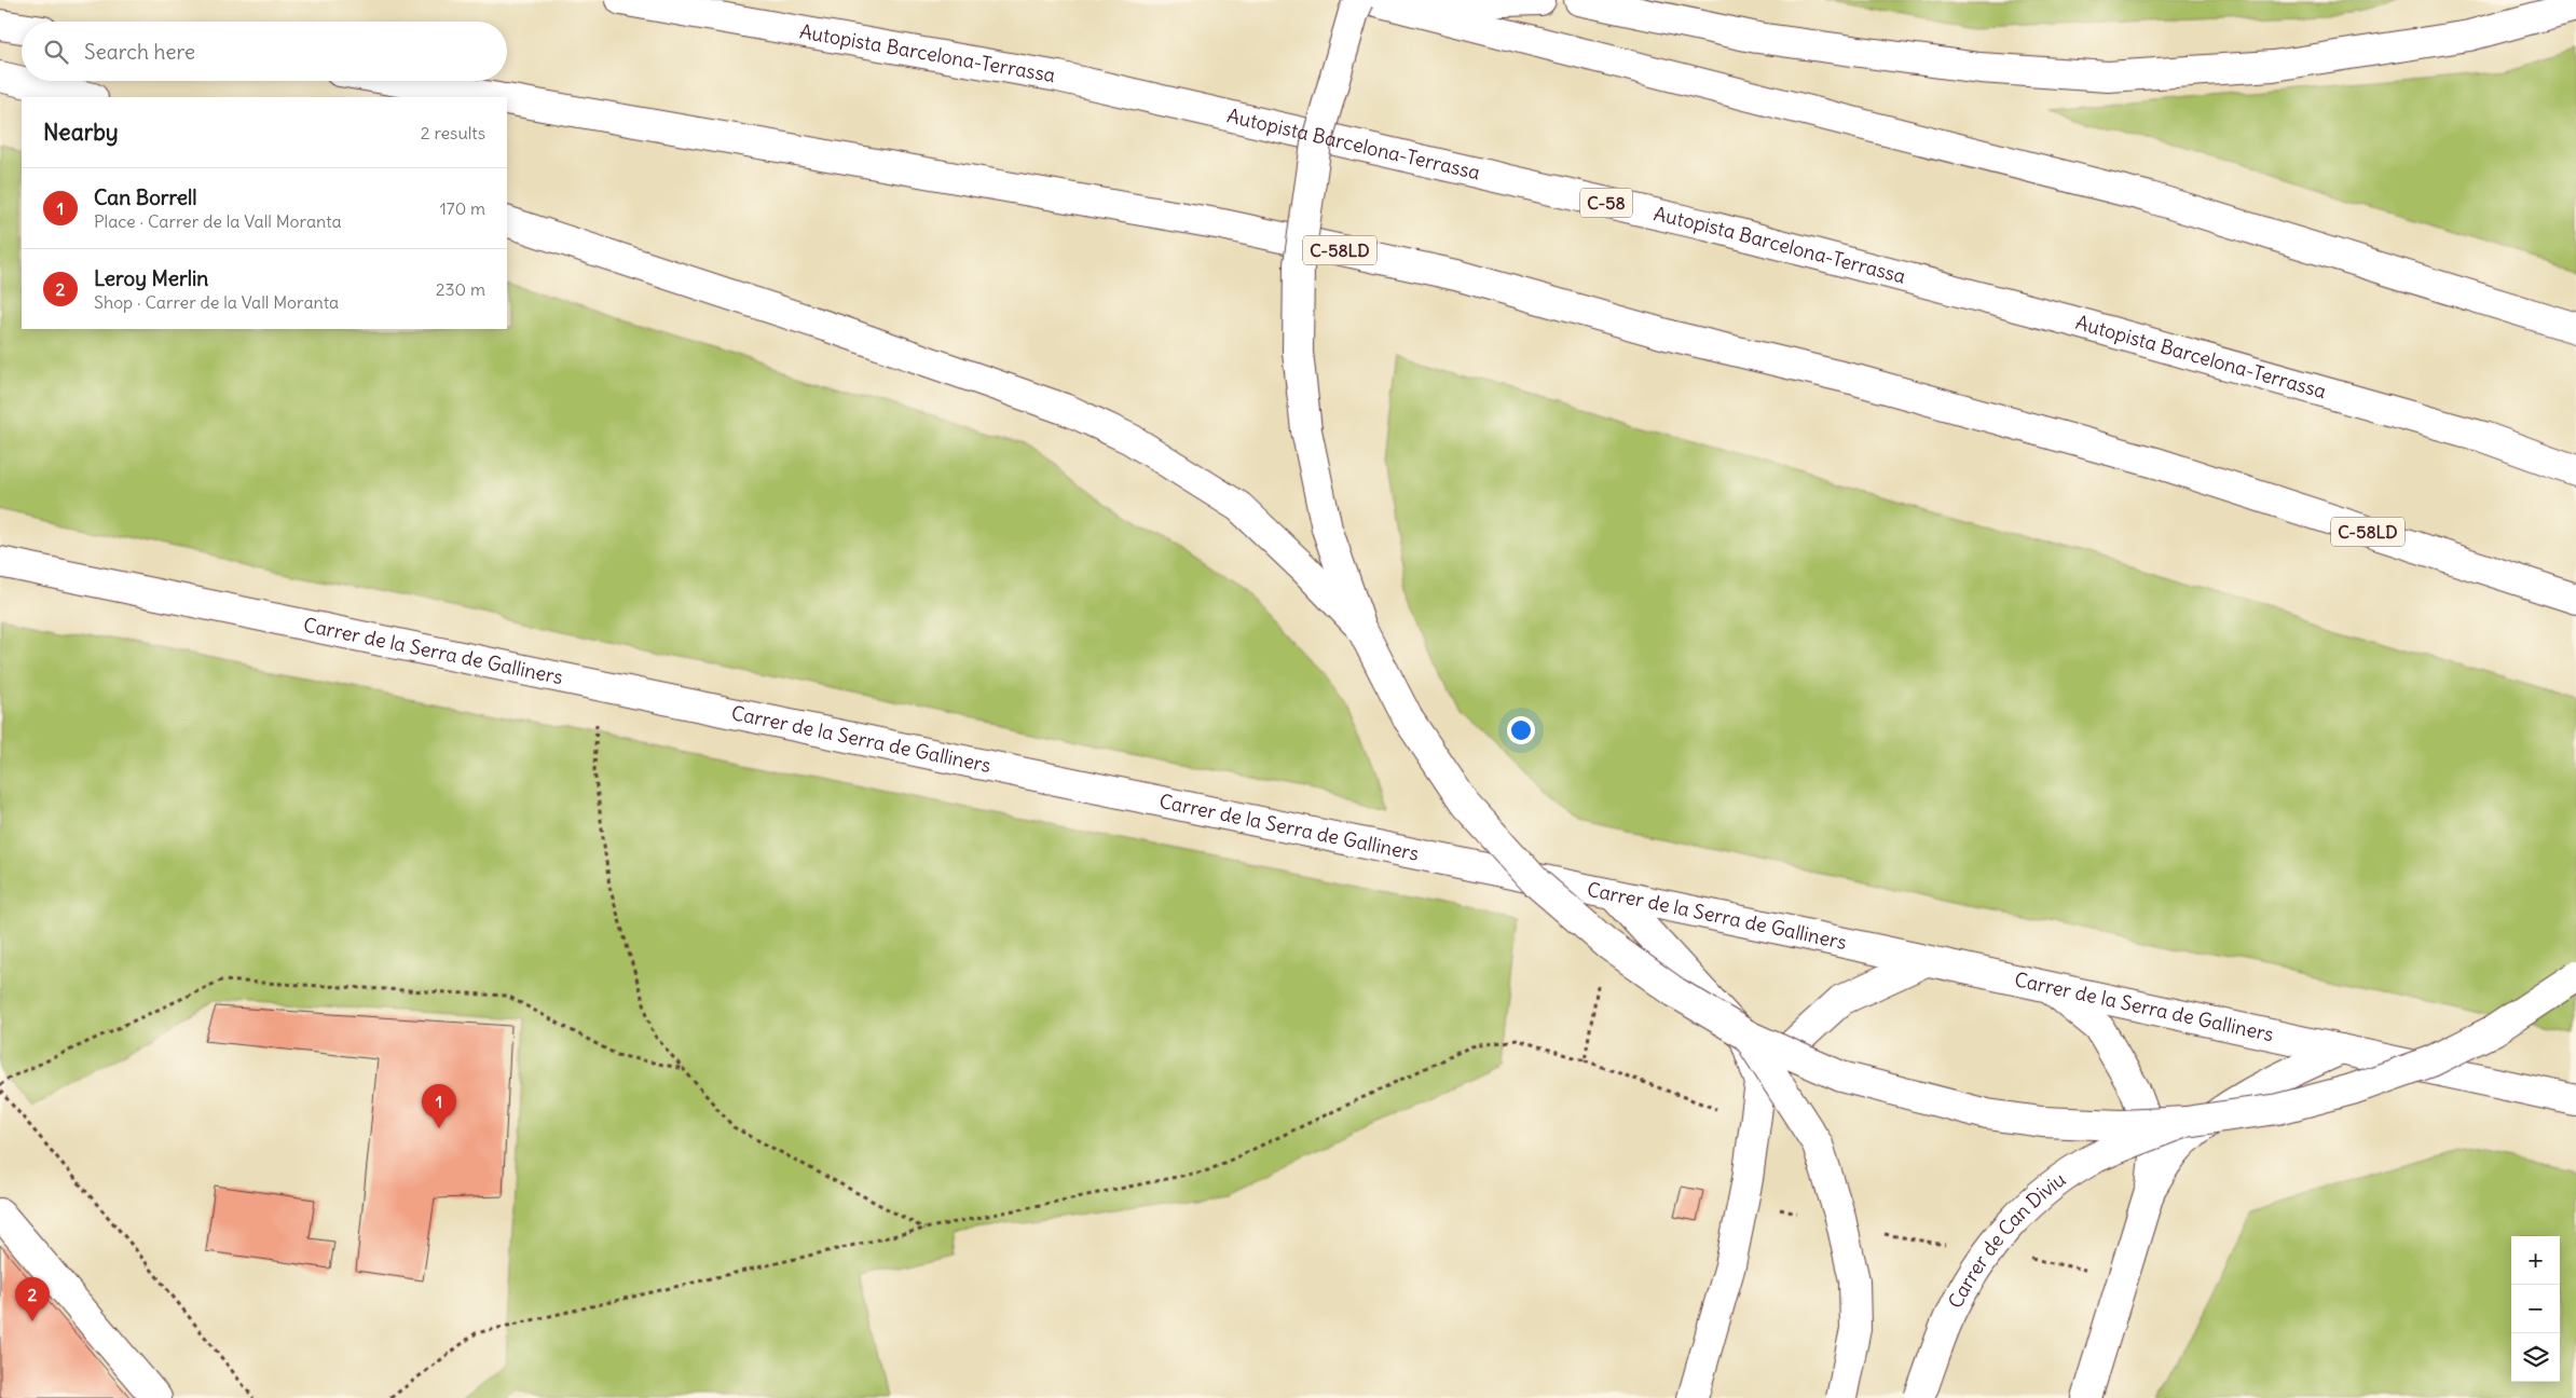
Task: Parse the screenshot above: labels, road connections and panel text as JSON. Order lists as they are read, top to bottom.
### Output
{
  "streets": {
    "main road": [
      "Autopista Barcelona-Terrassa",
      "C-58",
      "C-58LD",
      "Carrer de la Serra de Galliners",
      "Carrer de Can Diviu"
    ]
  },
  "page": {
    "search": "Search here",
    "heading": ["Nearby", "2 results"],
    "list": [
      {
        "mark": "1",
        "name": "Can Borrell",
        "note": "Place · Carrer de la Vall Moranta",
        "value": "170 m"
      },
      {
        "mark": "2",
        "name": "Leroy Merlin",
        "note": "Shop · Carrer de la Vall Moranta",
        "value": "230 m"
      }
    ],
    "pins": ["1", "2"],
    "map_buttons": ["+", "−"]
  }
}
